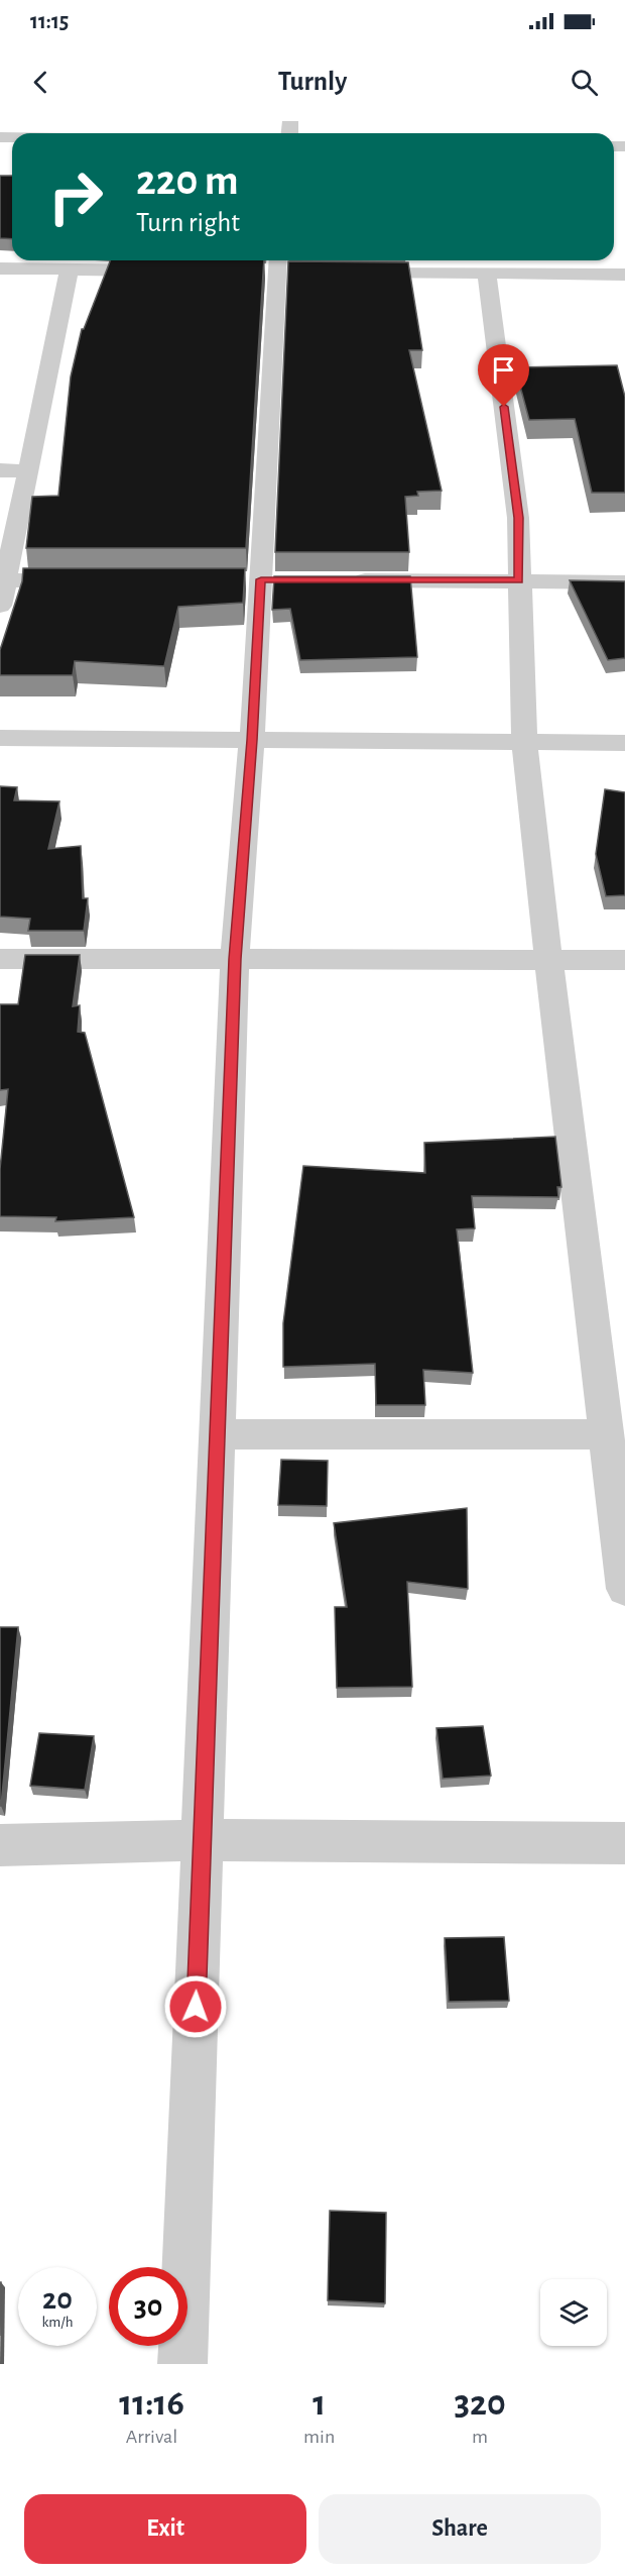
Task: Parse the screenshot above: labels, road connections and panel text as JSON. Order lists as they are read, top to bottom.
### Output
{
  "page": {
    "status": "11:15",
    "header": "Turnly",
    "turn": ["220 m", "Turn right"],
    "speed": "20 km/h",
    "limit": "30",
    "eta": [
      "11:16",
      "Arrival",
      "1",
      "min",
      "320",
      "m"
    ],
    "buttons": ["Exit", "Share"]
  }
}
